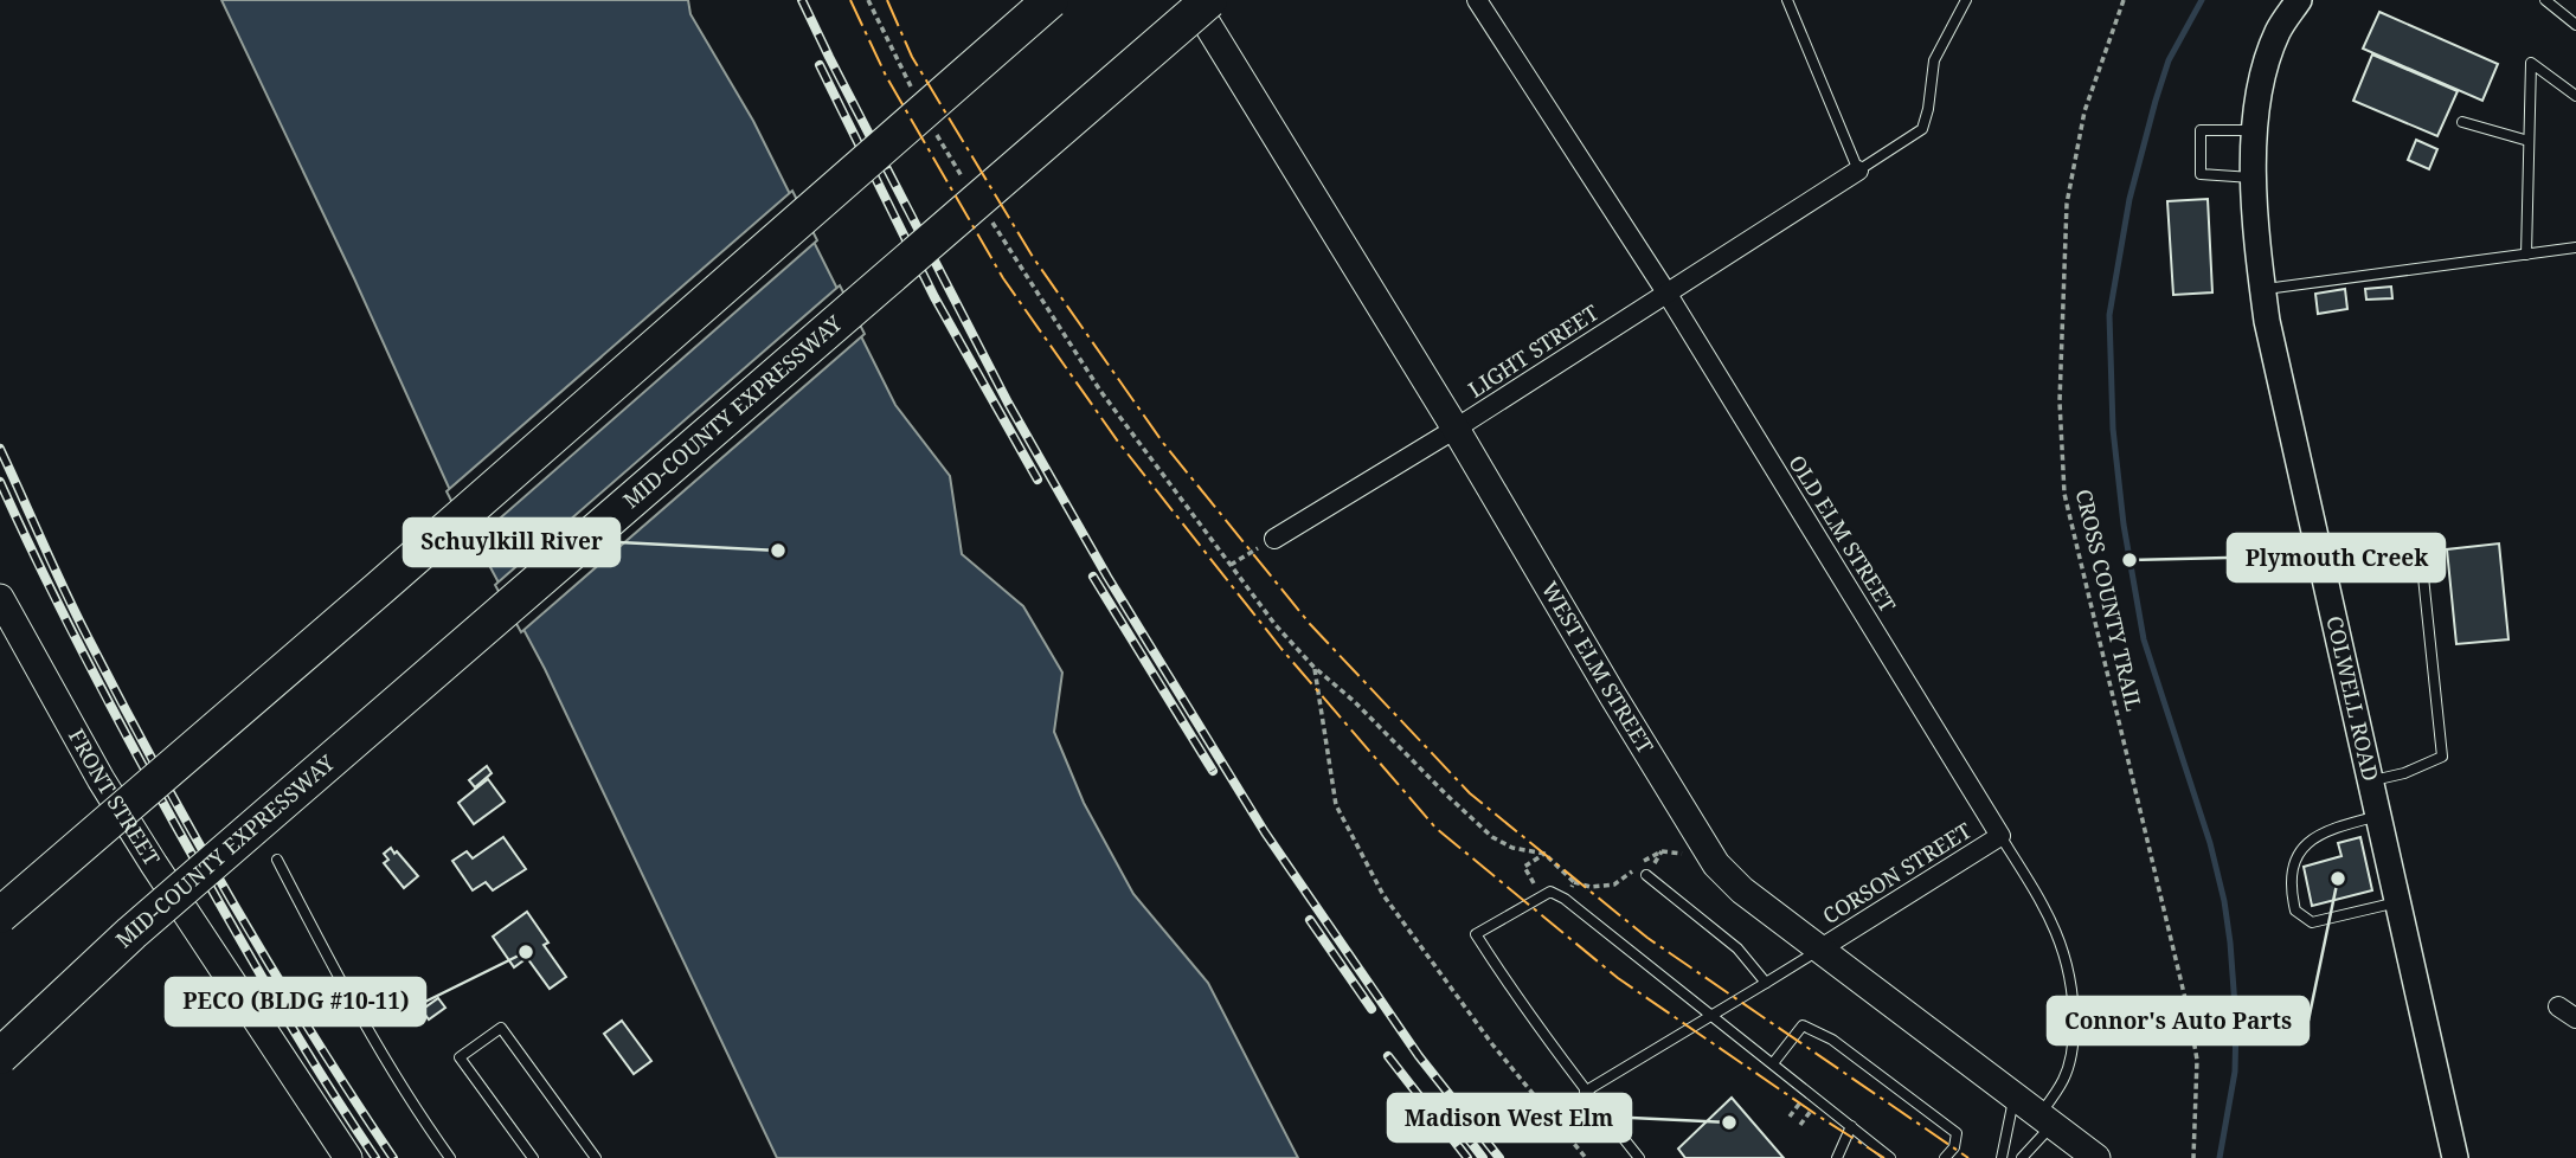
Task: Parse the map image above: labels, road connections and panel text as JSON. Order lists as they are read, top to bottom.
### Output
{
  "streets": {
    "highway": ["MID-COUNTY EXPRESSWAY"],
    "main road": ["WEST ELM STREET", "FRONT STREET"],
    "street": [
      "LIGHT STREET",
      "OLD ELM STREET",
      "COLWELL ROAD",
      "CORSON STREET"
    ],
    "path": ["CROSS COUNTY TRAIL"]
  },
  "crossings": [
    ["LIGHT STREET", "OLD ELM STREET"],
    ["LIGHT STREET", "WEST ELM STREET"],
    ["OLD ELM STREET", "WEST ELM STREET"],
    ["OLD ELM STREET", "CORSON STREET"],
    ["WEST ELM STREET", "CORSON STREET"]
  ],
  "places": [
    "Schuylkill River",
    "Plymouth Creek",
    "Connor's Auto Parts",
    "PECO (BLDG #10-11)",
    "Madison West Elm"
  ]
}
